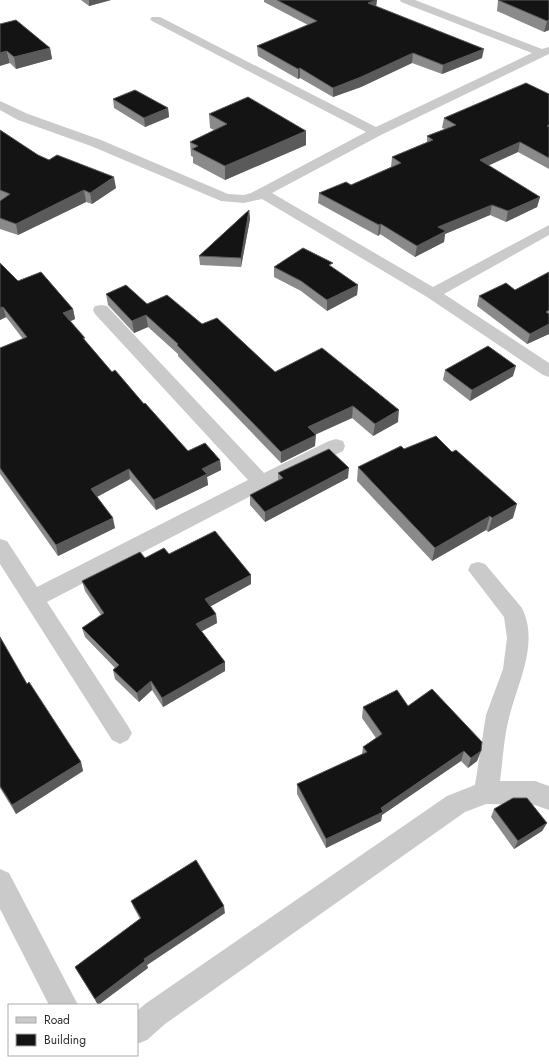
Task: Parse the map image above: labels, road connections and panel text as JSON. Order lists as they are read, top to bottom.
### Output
{
  "legend": ["Road", "Building"]
}
